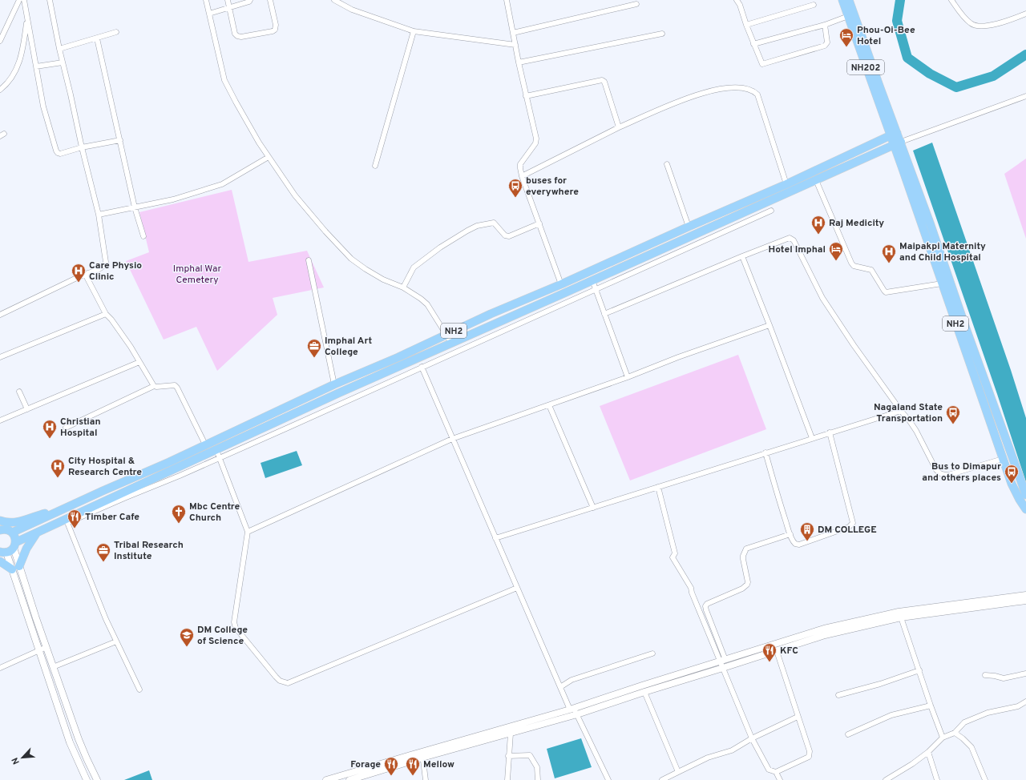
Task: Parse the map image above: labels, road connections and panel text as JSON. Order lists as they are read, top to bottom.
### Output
{
  "streets": {
    "highway": ["NH202", "NH2"]
  },
  "crossings": [
    ["NH202", "NH2"]
  ],
  "parks": ["Imphal War Cemetery"],
  "places": {
    "hotel": ["Phou-Oi-Bee Hotel", "Hotel Imphal"],
    "bus stop": ["buses for everywhere", "Nagaland State Transportation", "Bus to Dimapur and others places"],
    "hospital": [
      "Raj Medicity",
      "Maipakpi Maternity and Child Hospital",
      "Care Physio Clinic",
      "Christian Hospital",
      "City Hospital & Research Centre"
    ],
    "office": ["Imphal Art College", "Tribal Research Institute"],
    "church": ["Mbc Centre Church"],
    "restaurant": [
      "Timber Cafe",
      "KFC",
      "Forage",
      "Mellow"
    ],
    "building": ["DM COLLEGE"],
    "school or university": ["DM College of Science"]
  },
  "north": "bottom left"
}
